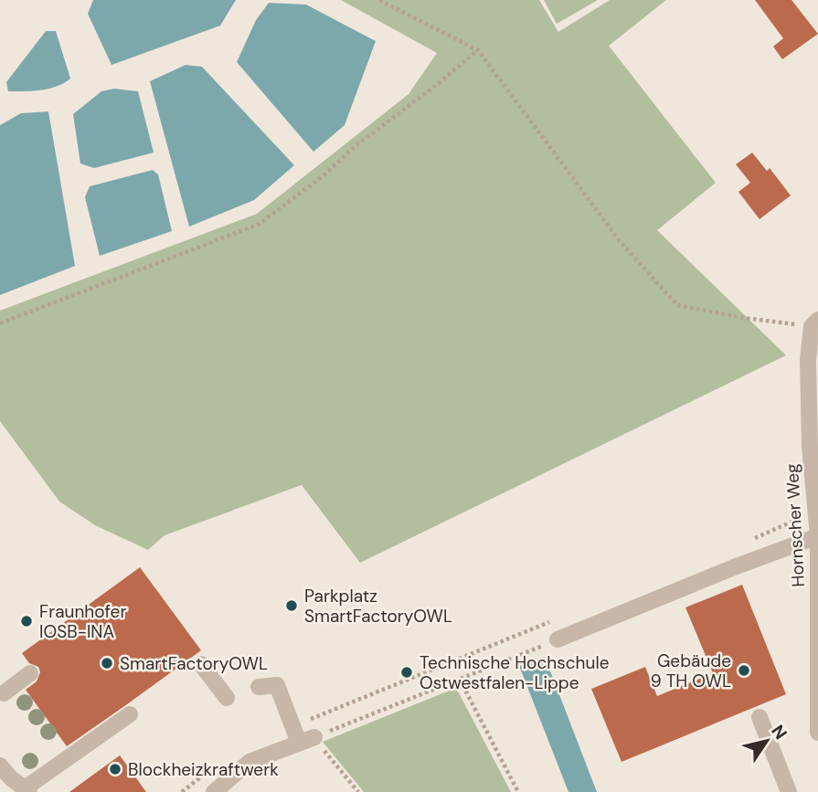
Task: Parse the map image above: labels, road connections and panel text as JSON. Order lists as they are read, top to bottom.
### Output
{
  "streets": {
    "street": ["Hornscher Weg"]
  },
  "places": [
    "Parkplatz SmartFactoryOWL",
    "Fraunhofer IOSB-INA",
    "SmartFactoryOWL",
    "Gebäude 9 TH OWL",
    "Technische Hochschule Ostwestfalen-Lippe",
    "Blockheizkraftwerk"
  ],
  "north": "top right"
}
